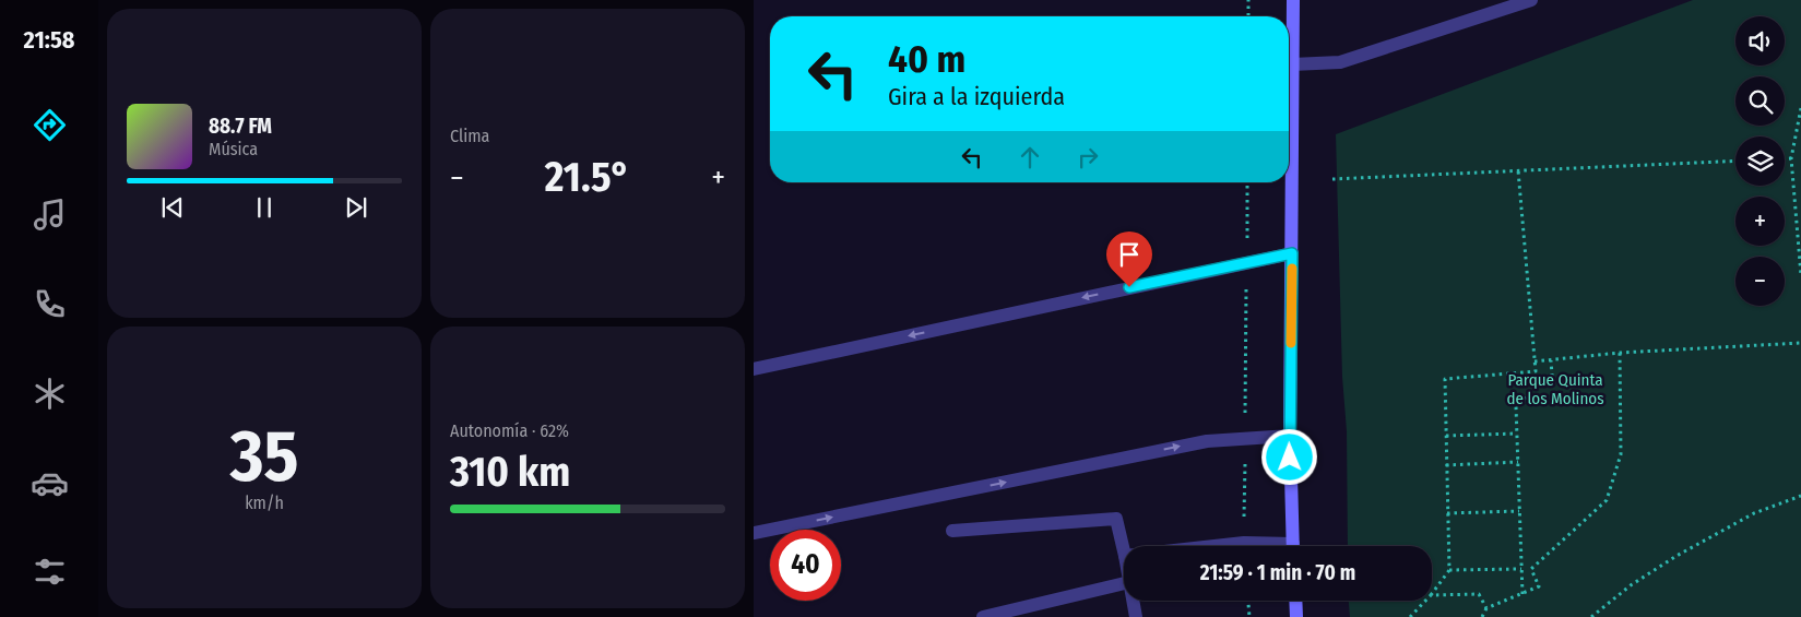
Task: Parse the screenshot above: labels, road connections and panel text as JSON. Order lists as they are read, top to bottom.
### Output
{
  "parks": ["Parque Quinta de los Molinos"],
  "page": {
    "tabs": "21:58",
    "tile": [
      "Clima",
      ["35", "km/h"],
      ["Autonomía · 62%", "310 km"]
    ],
    "map_buttons": ["+", "−"],
    "turn": ["40 m", "Gira a la izquierda"],
    "song": ["88.7 FM", "Música"],
    "heat": ["−", "21.5°", "+"],
    "limit": "40",
    "trip": "21:59 · 1 min · 70 m"
  }
}
